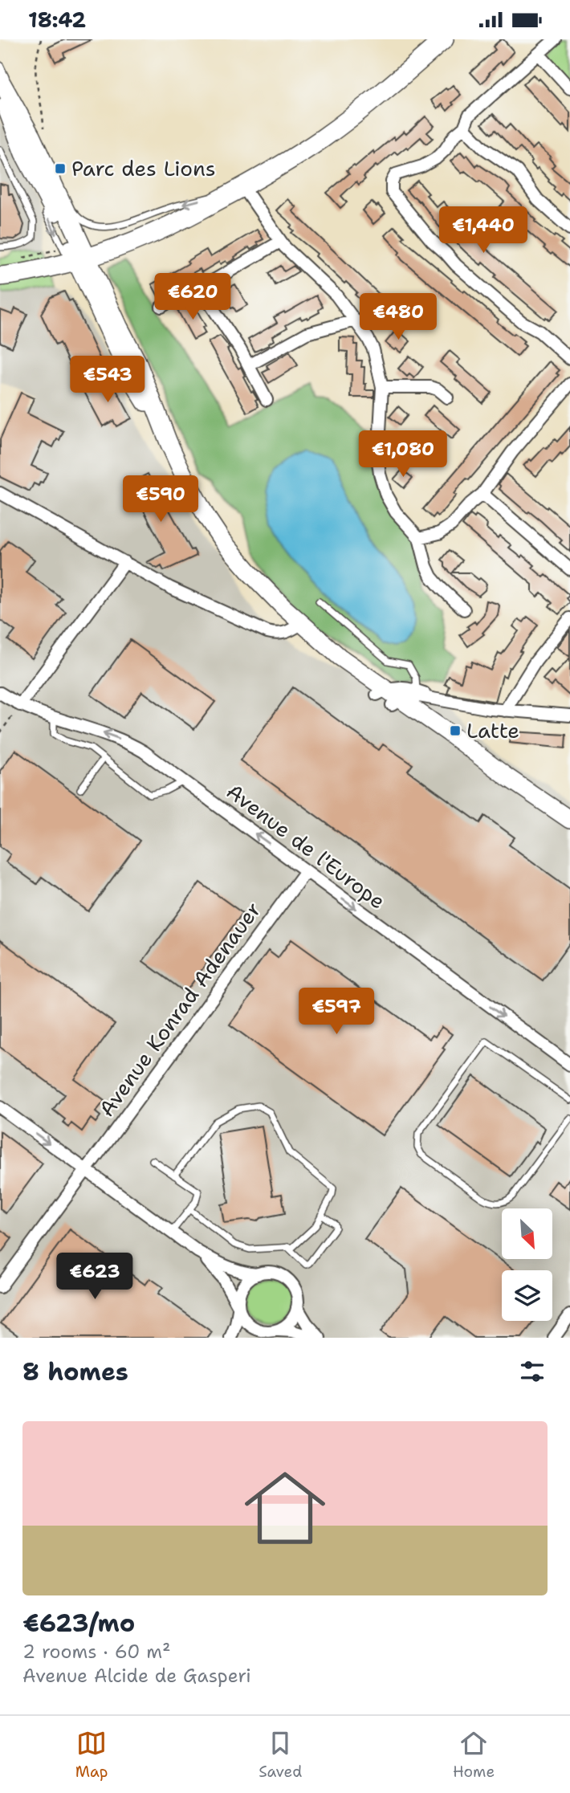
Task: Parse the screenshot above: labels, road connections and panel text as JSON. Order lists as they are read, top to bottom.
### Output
{
  "streets": {
    "street": ["Avenue de l'Europe", "Avenue Konrad Adenauer"]
  },
  "crossings": [
    ["Avenue de l'Europe", "Avenue Konrad Adenauer"]
  ],
  "places": {
    "transit": ["Parc des Lions", "Latte"]
  },
  "north": "bottom right",
  "page": {
    "status": "18:42",
    "price": [
      "€1,440",
      "€620",
      "€480",
      "€543",
      "€1,080",
      "€590",
      "€597",
      "€623"
    ],
    "heading": "8 homes",
    "list": [
      {
        "name": "€623/mo",
        "note": "2 rooms · 60 m² · Avenue Alcide de Gasperi"
      }
    ],
    "tabs": ["Map", "Saved", "Home"]
  }
}
